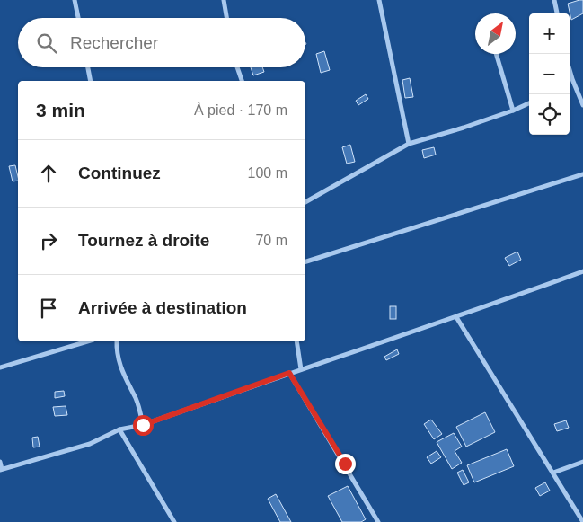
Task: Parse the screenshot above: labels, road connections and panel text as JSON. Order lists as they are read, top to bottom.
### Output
{
  "north": "top right",
  "page": {
    "map_buttons": ["+", "−"],
    "search": "Rechercher",
    "heading": ["3 min", "À pied · 170 m"],
    "list": [
      ["Continuez", "100 m"],
      ["Tournez à droite", "70 m"],
      "Arrivée à destination"
    ]
  }
}
